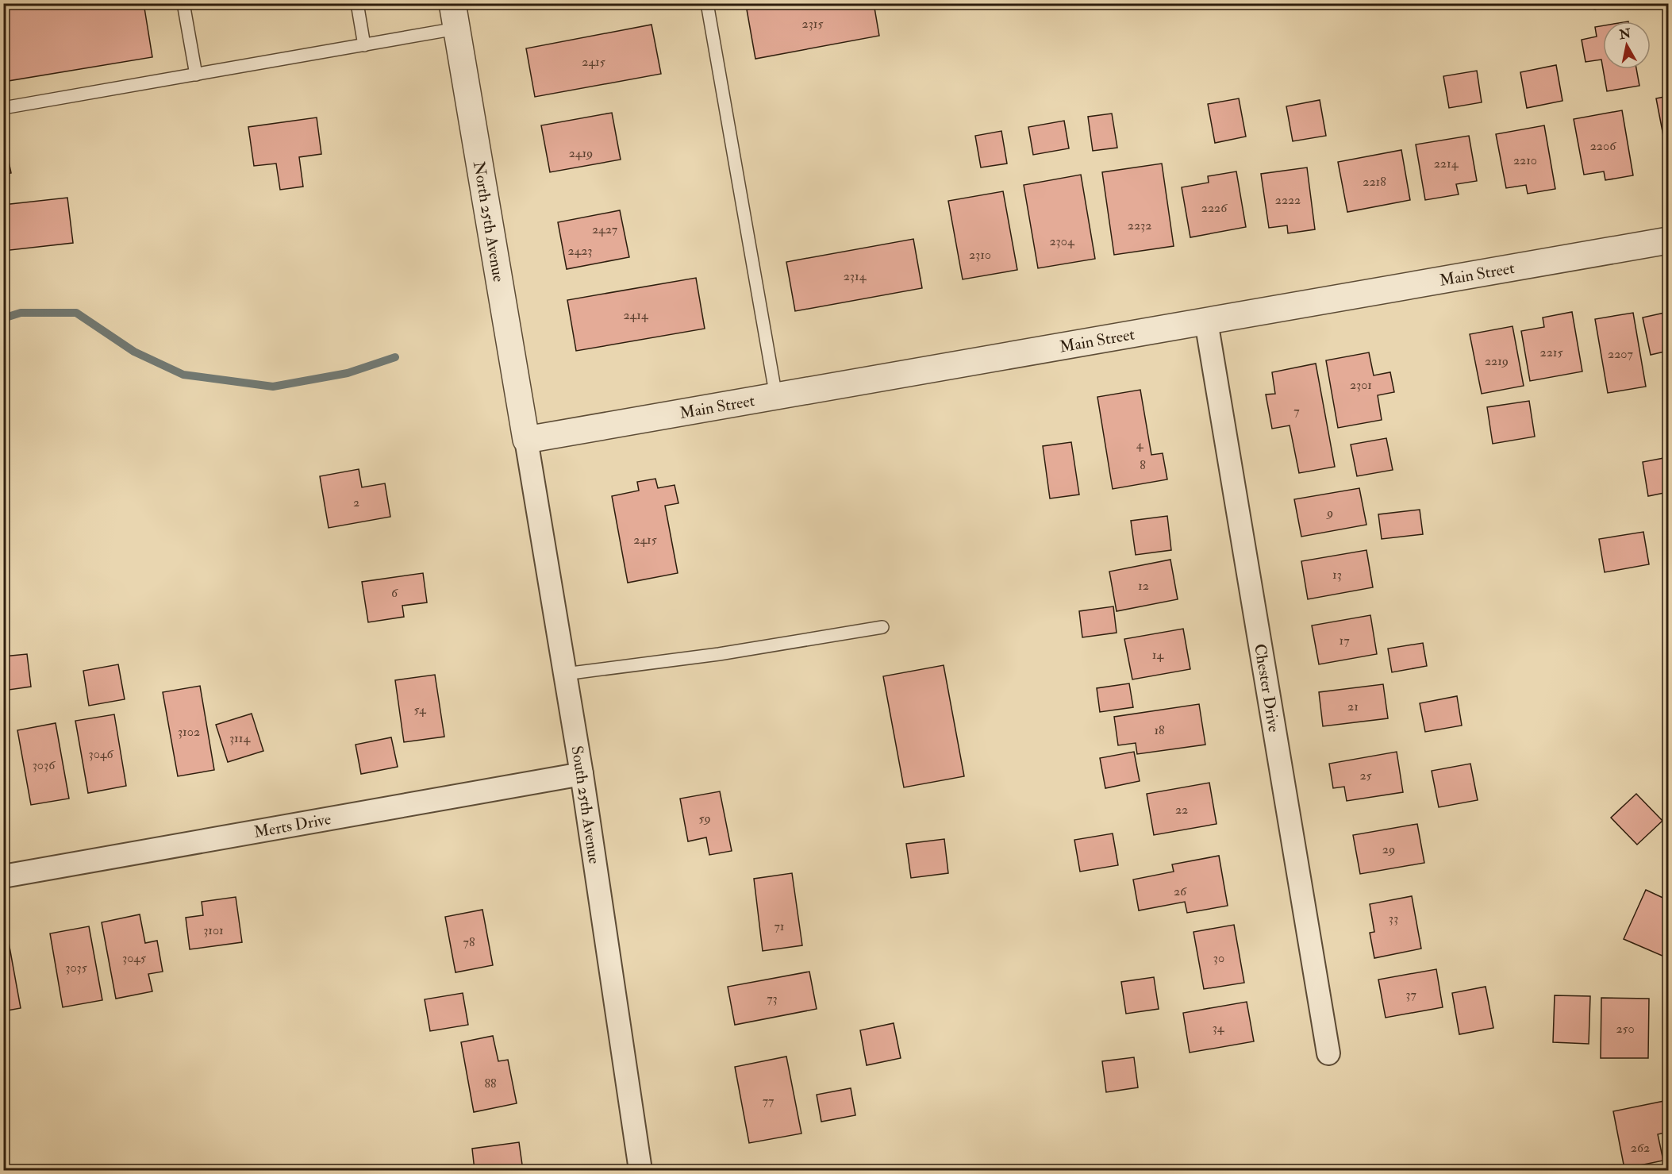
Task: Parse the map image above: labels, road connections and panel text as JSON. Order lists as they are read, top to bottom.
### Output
{
  "streets": {
    "street": [
      "North 25th Avenue",
      "Main Street",
      "Chester Drive",
      "South 25th Avenue",
      "Merts Drive"
    ]
  },
  "crossings": [
    ["North 25th Avenue", "Main Street"],
    ["North 25th Avenue", "South 25th Avenue"],
    ["Main Street", "Chester Drive"],
    ["Main Street", "South 25th Avenue"],
    ["South 25th Avenue", "Merts Drive"]
  ],
  "house_numbers": [
    "2315",
    "2415",
    "2206",
    "2419",
    "2210",
    "2214",
    "2218",
    "2222",
    "2226",
    "2232",
    "2427",
    "2304",
    "2423",
    "2310",
    "2314",
    "2414",
    "2215",
    "2207",
    "2219",
    "2301",
    "7",
    "4",
    "8",
    "2",
    "9",
    "2415",
    "13",
    "12",
    "6",
    "17",
    "14",
    "21",
    "54",
    "18",
    "3102",
    "3114",
    "3046",
    "3036",
    "25",
    "22",
    "59",
    "29",
    "26",
    "33",
    "71",
    "3101",
    "78",
    "3045",
    "30",
    "3035",
    "37",
    "73",
    "34",
    "250",
    "88",
    "77",
    "262"
  ],
  "north": "top"
}
